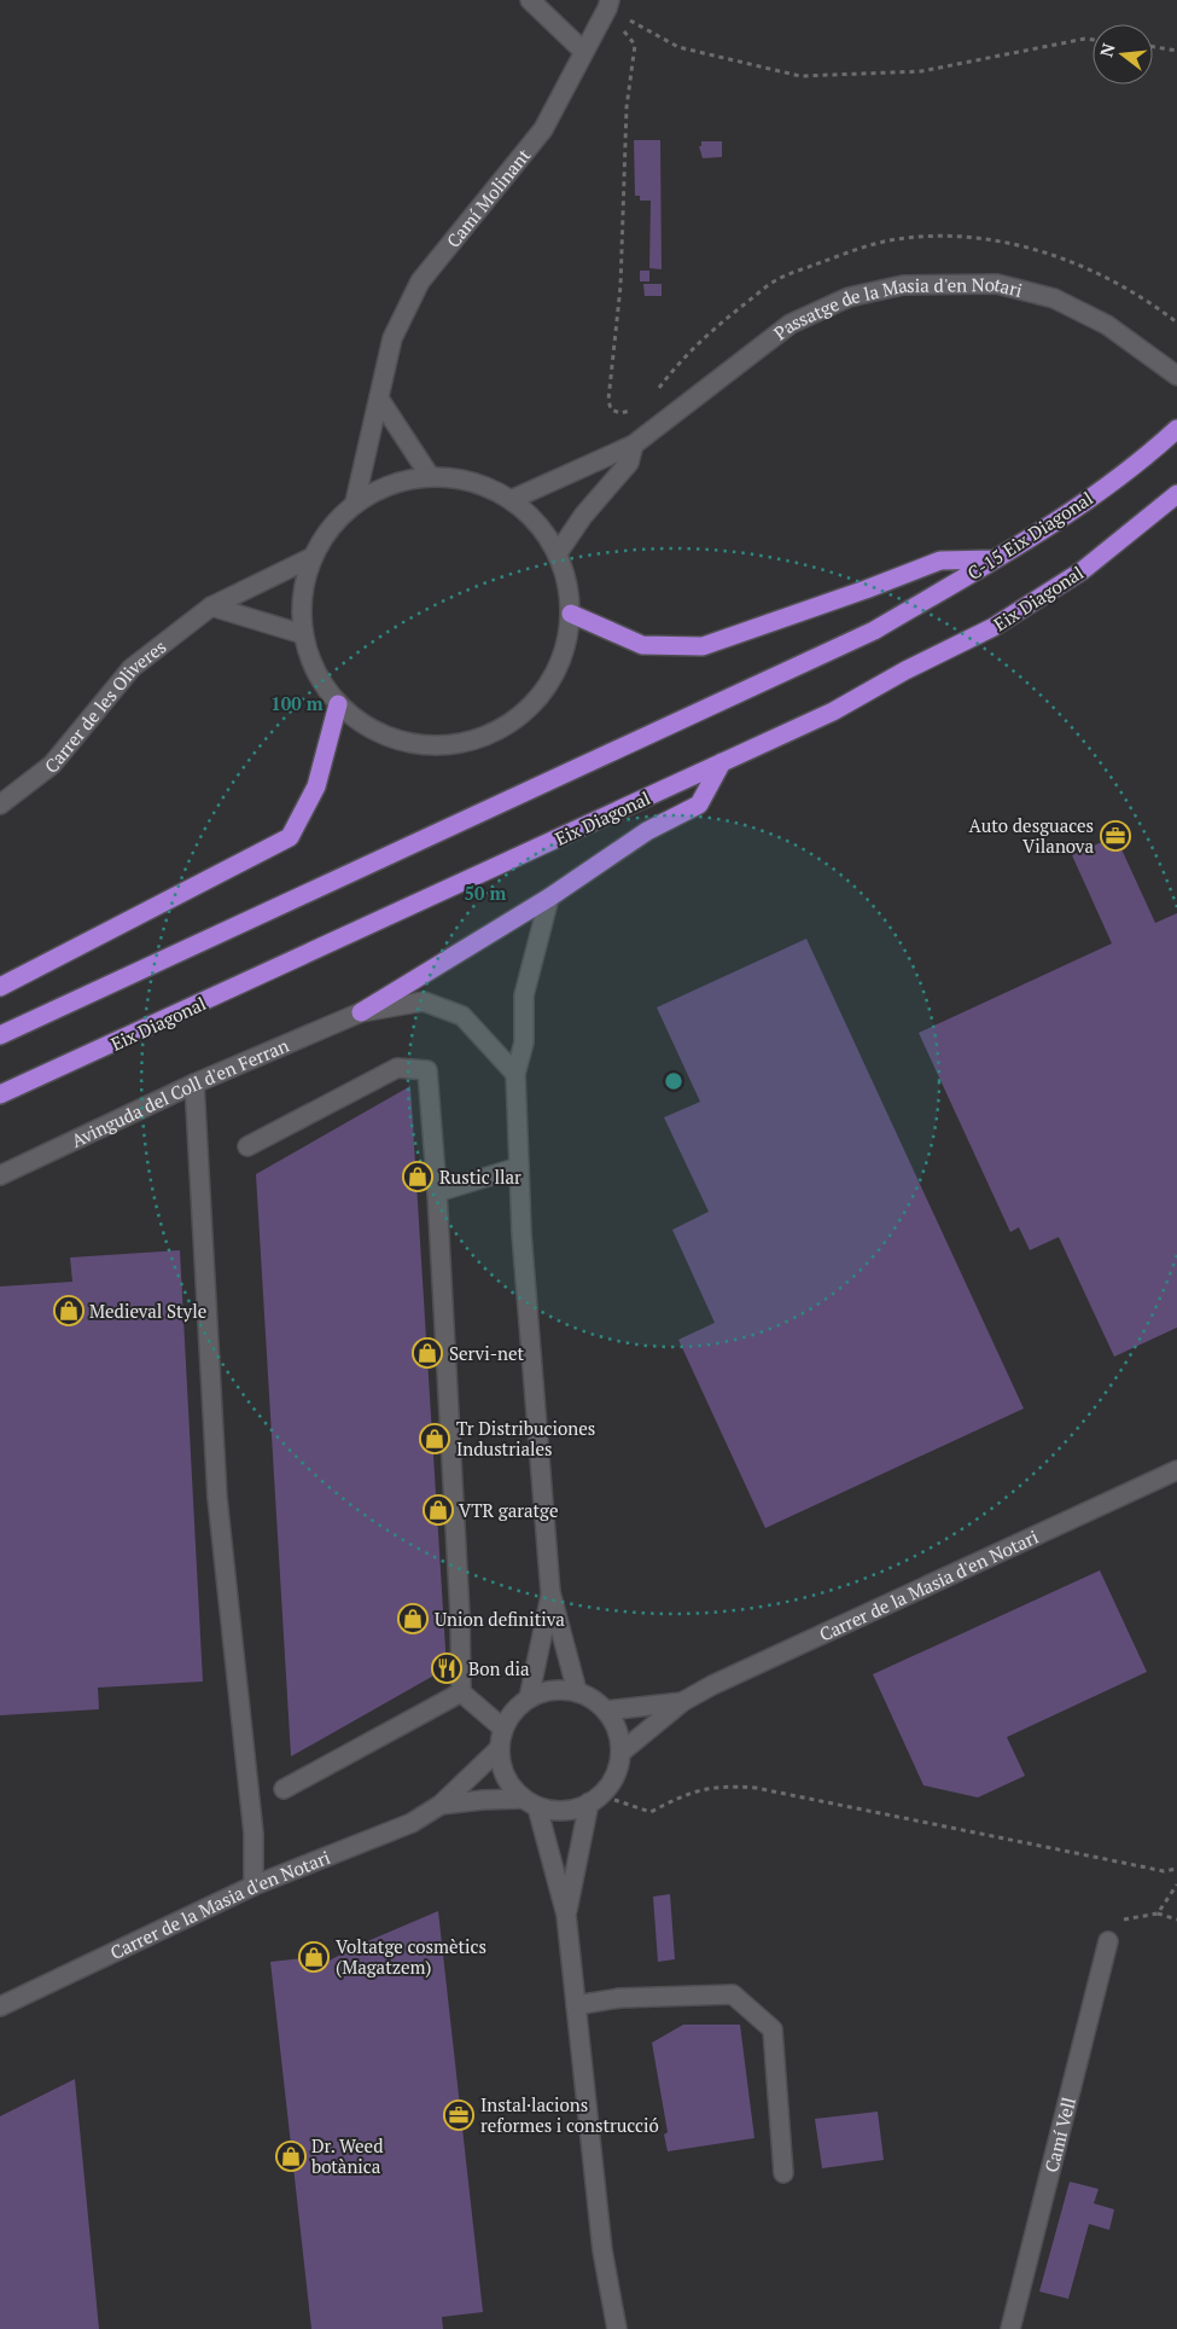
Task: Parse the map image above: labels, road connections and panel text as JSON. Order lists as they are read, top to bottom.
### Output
{
  "streets": {
    "highway": ["C-15 Eix Diagonal", "Eix Diagonal"],
    "street": [
      "Camí Molinant",
      "Passatge de la Masia d'en Notari",
      "Carrer de les Oliveres",
      "Avinguda del Coll d'en Ferran",
      "Carrer de la Masia d'en Notari",
      "Camí Vell"
    ]
  },
  "places": {
    "office": ["Auto desguaces Vilanova", "Instal·lacions reformes i construcció"],
    "shop": [
      "Rustic llar",
      "Medieval Style",
      "Servi-net",
      "Tr Distribuciones Industriales",
      "VTR garatge",
      "Union definitiva",
      "Voltatge cosmètics (Magatzem)",
      "Dr. Weed botànica"
    ],
    "restaurant": ["Bon dia"]
  },
  "north": "left",
  "rings": ["100 m", "50 m"]
}
